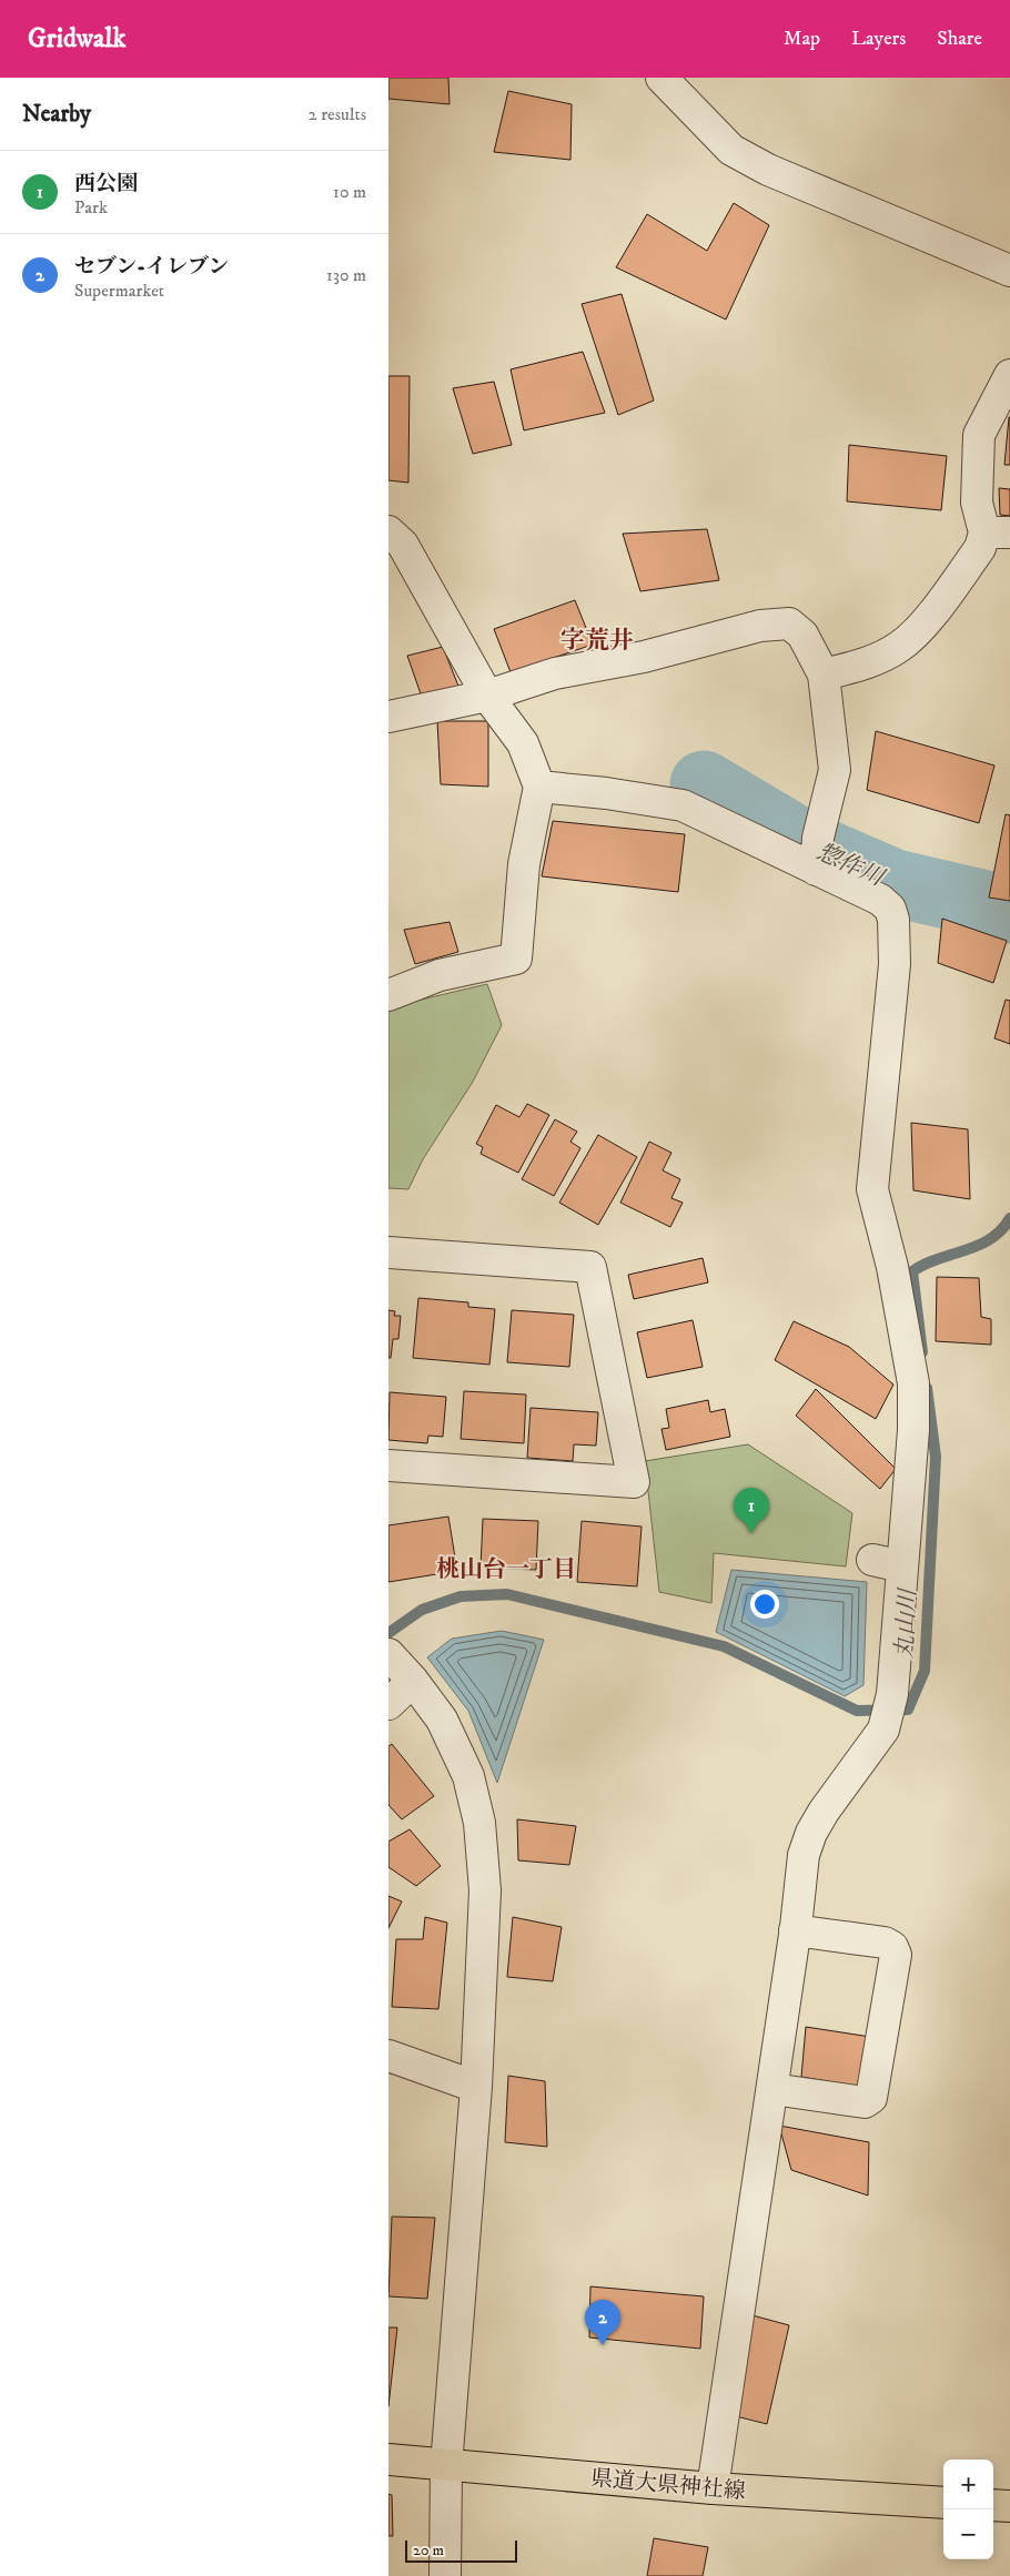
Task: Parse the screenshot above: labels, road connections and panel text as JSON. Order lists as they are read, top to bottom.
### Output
{
  "streets": {
    "main road": ["県道大県神社線"]
  },
  "districts": ["字荒井", "桃山台一丁目"],
  "water": ["惣作川", "丸山川"],
  "scale_bar": "20 m",
  "page": {
    "header": "Gridwalk",
    "nav": ["Map", "Layers", "Share"],
    "heading": ["Nearby", "2 results"],
    "list": [
      {
        "mark": "1",
        "name": "西公園",
        "note": "Park",
        "value": "10 m"
      },
      {
        "mark": "2",
        "name": "セブン-イレブン",
        "note": "Supermarket",
        "value": "130 m"
      }
    ],
    "pins": ["1", "2"],
    "map_buttons": ["+", "−"],
    "scale": "20 m"
  }
}
